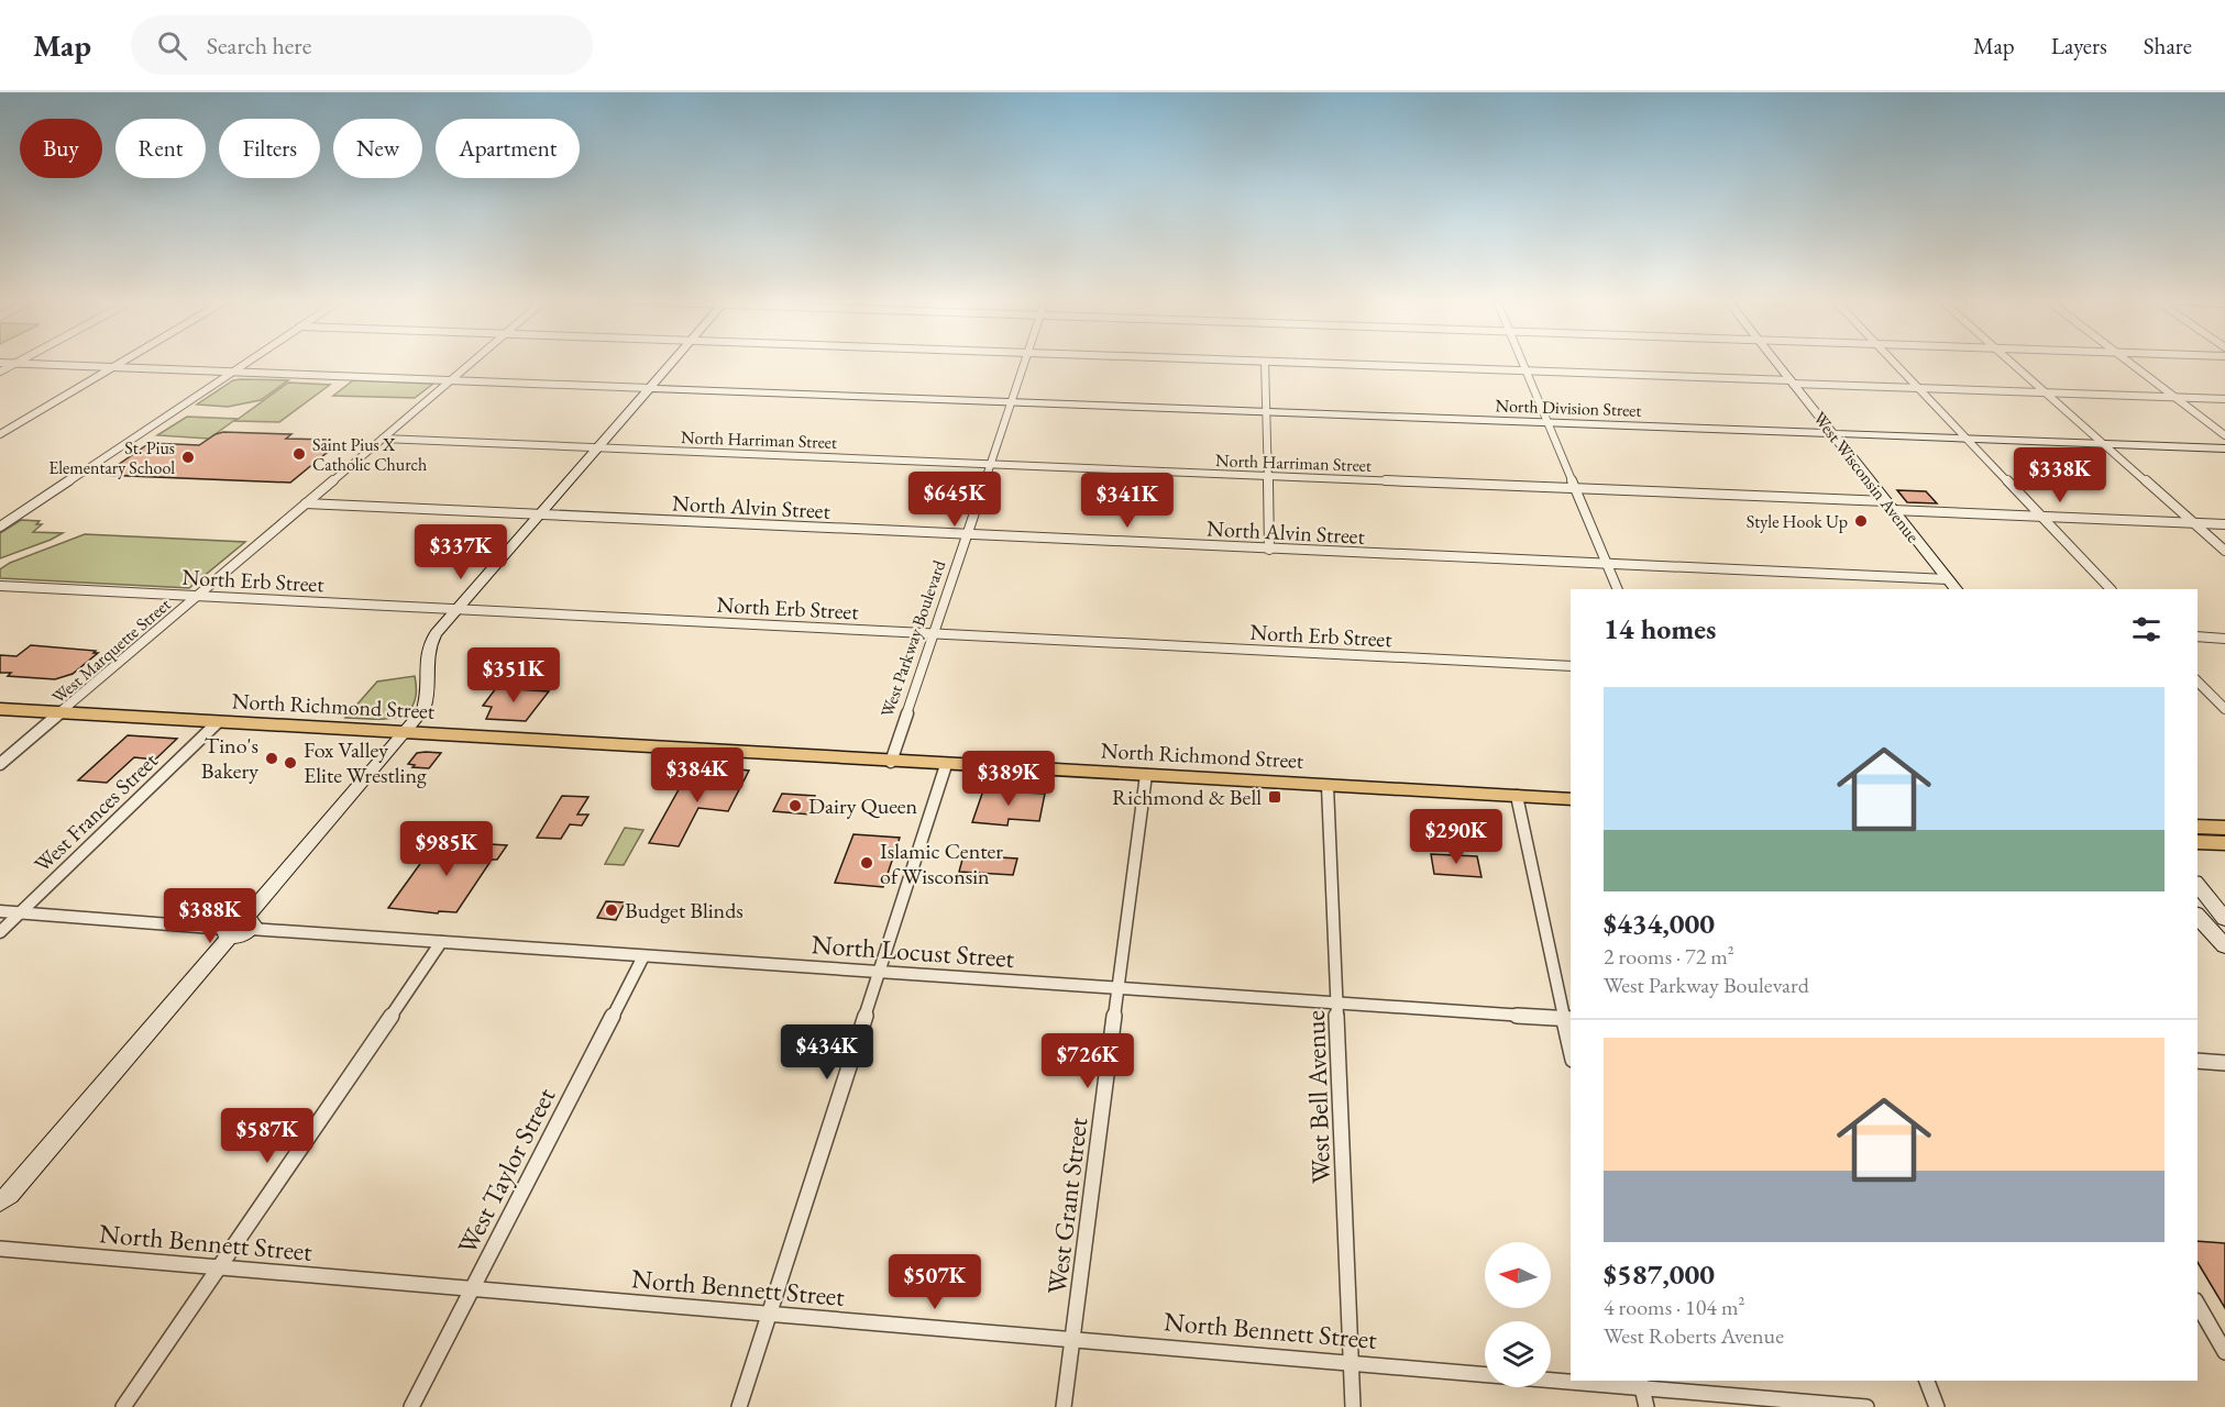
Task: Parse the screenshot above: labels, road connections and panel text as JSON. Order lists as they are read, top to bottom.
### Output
{
  "streets": {
    "main road": ["North Richmond Street"],
    "street": [
      "North Division Street",
      "North Harriman Street",
      "West Wisconsin Avenue",
      "North Alvin Street",
      "North Erb Street",
      "West Parkway Boulevard",
      "West Marquette Street",
      "West Frances Street",
      "North Locust Street",
      "West Bell Avenue",
      "West Taylor Street",
      "West Grant Street",
      "North Bennett Street"
    ]
  },
  "crossings": [
    ["North Division Street", "West Wisconsin Avenue"],
    ["North Division Street", "West Parkway Boulevard"],
    ["North Division Street", "West Marquette Street"],
    ["North Harriman Street", "West Wisconsin Avenue"],
    ["North Harriman Street", "West Parkway Boulevard"],
    ["North Harriman Street", "West Marquette Street"],
    ["West Wisconsin Avenue", "North Alvin Street"],
    ["North Alvin Street", "West Parkway Boulevard"],
    ["North Alvin Street", "West Marquette Street"],
    ["North Erb Street", "West Parkway Boulevard"],
    ["North Erb Street", "West Marquette Street"],
    ["West Parkway Boulevard", "North Richmond Street"],
    ["West Marquette Street", "North Richmond Street"],
    ["North Richmond Street", "West Frances Street"],
    ["North Richmond Street", "West Bell Avenue"],
    ["North Richmond Street", "West Grant Street"],
    ["North Locust Street", "West Bell Avenue"],
    ["North Locust Street", "West Taylor Street"],
    ["North Locust Street", "West Grant Street"],
    ["West Bell Avenue", "North Bennett Street"],
    ["West Taylor Street", "North Bennett Street"],
    ["West Grant Street", "North Bennett Street"]
  ],
  "places": {
    "other": [
      "Saint Pius X Catholic Church",
      "St. Pius Elementary School",
      "Style Hook Up",
      "Tino's Bakery",
      "Fox Valley Elite Wrestling",
      "Dairy Queen",
      "Islamic Center of Wisconsin",
      "Budget Blinds"
    ],
    "transit": ["Richmond & Bell"]
  },
  "north": "left",
  "page": {
    "header": "Map",
    "search": "Search here",
    "nav": ["Map", "Layers", "Share"],
    "chip": [
      "Buy",
      "Rent",
      "Filters",
      "New",
      "Apartment"
    ],
    "price": [
      "$338K",
      "$645K",
      "$341K",
      "$337K",
      "$351K",
      "$384K",
      "$389K",
      "$290K",
      "$985K",
      "$388K",
      "$434K",
      "$726K",
      "$587K",
      "$507K"
    ],
    "heading": "14 homes",
    "list": [
      {
        "name": "$434,000",
        "note": "2 rooms · 72 m² · West Parkway Boulevard"
      },
      {
        "name": "$587,000",
        "note": "4 rooms · 104 m² · West Roberts Avenue"
      }
    ]
  }
}
